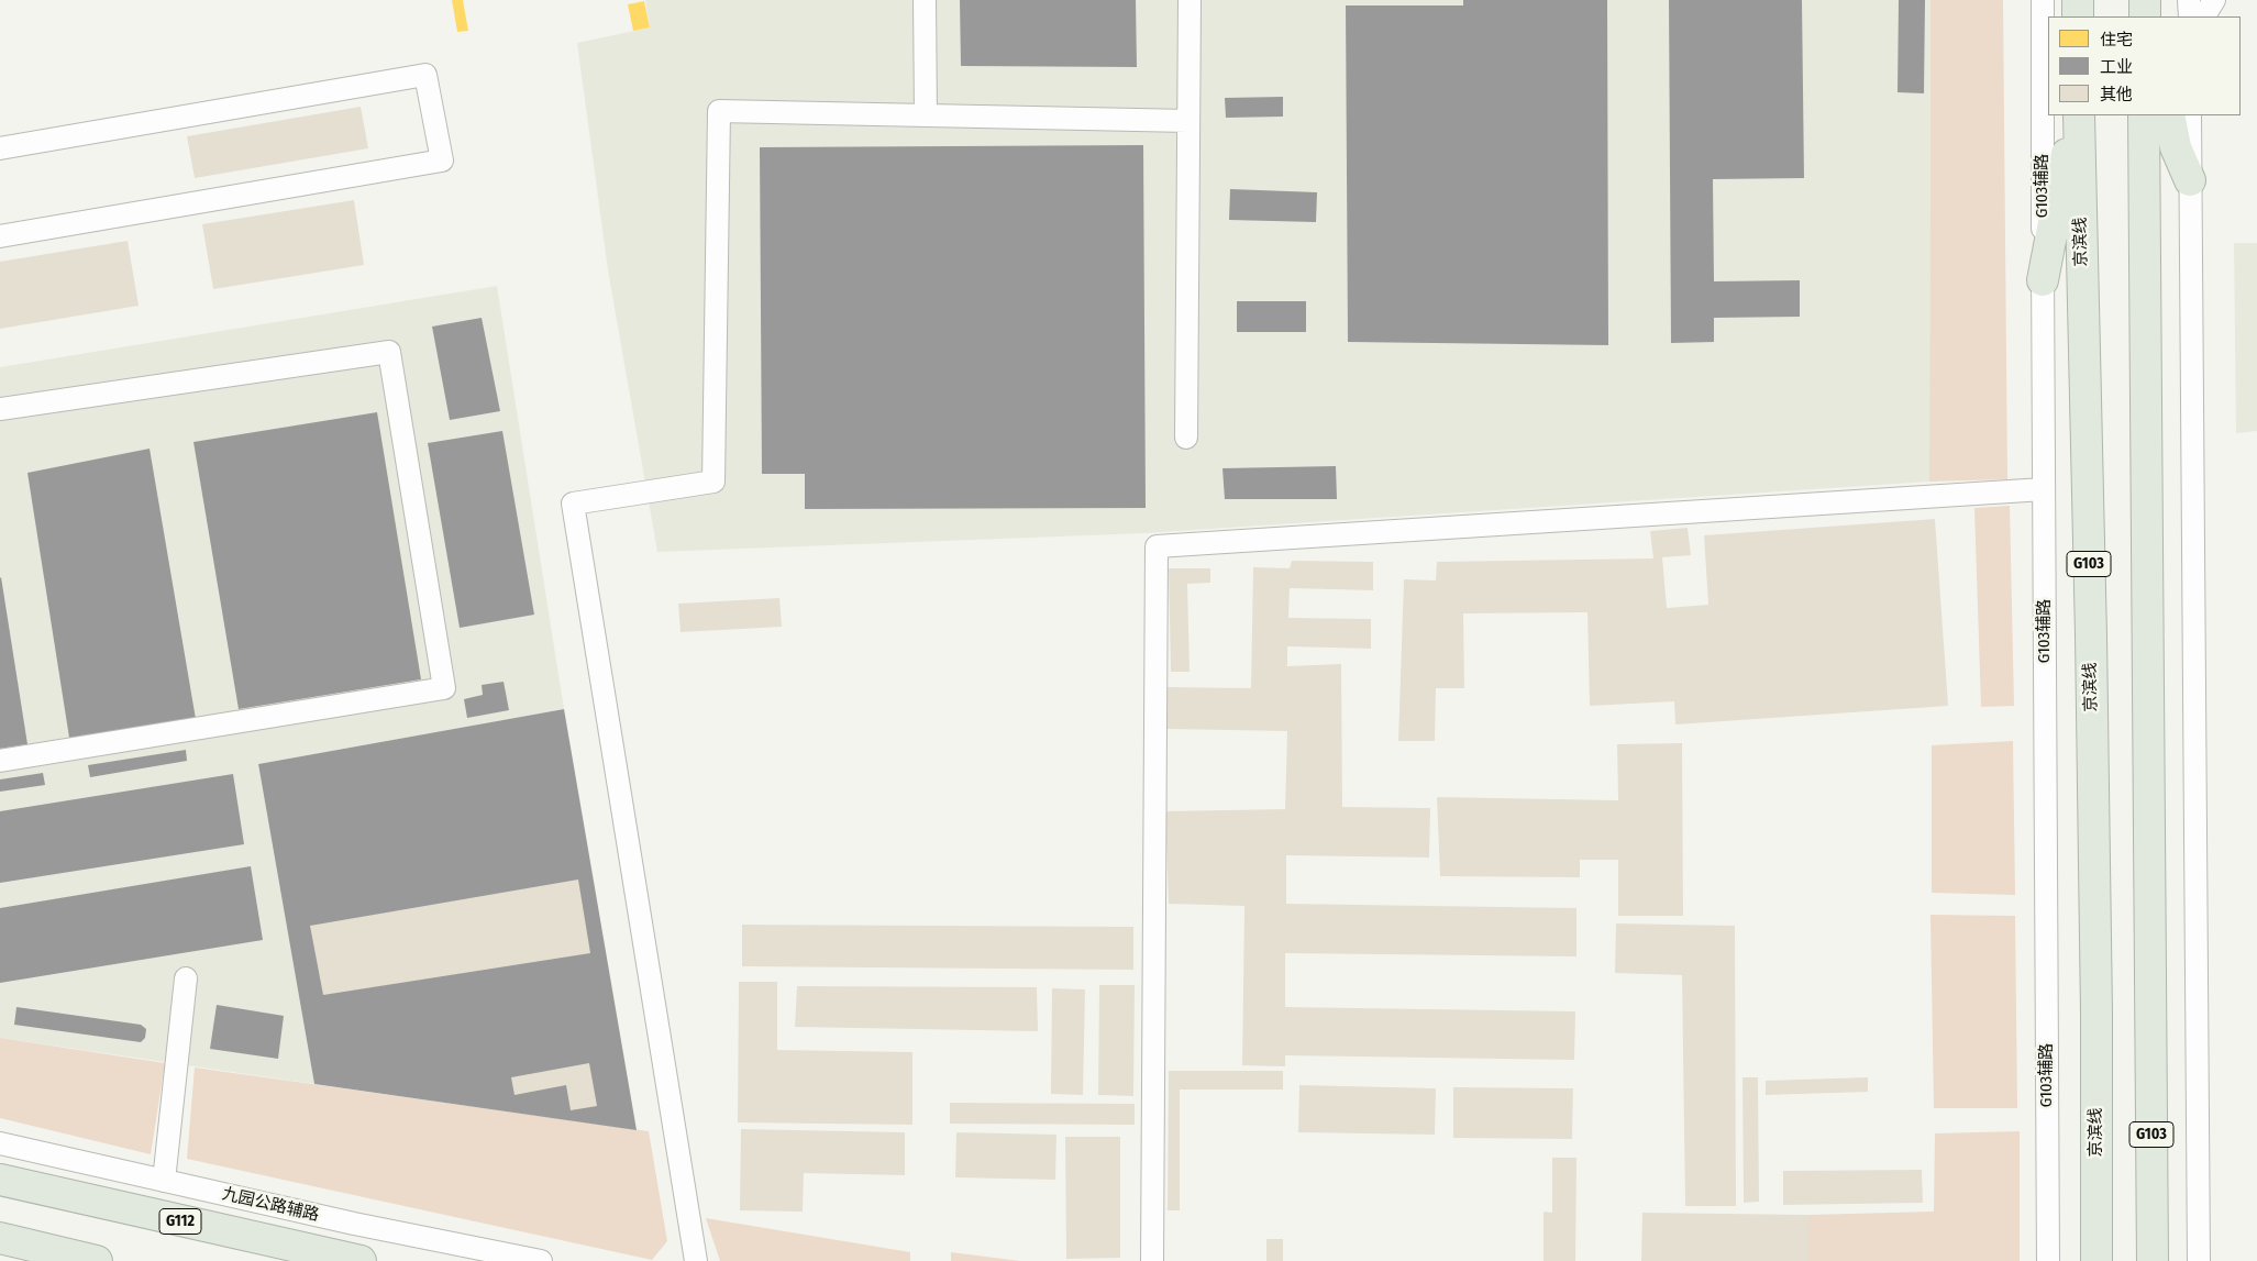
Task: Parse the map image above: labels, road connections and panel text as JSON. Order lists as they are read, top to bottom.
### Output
{
  "streets": {
    "highway": ["京滨线", "G103", "G112"],
    "street": ["G103辅路", "九园公路辅路"]
  },
  "legend": ["住宅", "工业", "其他"]
}
